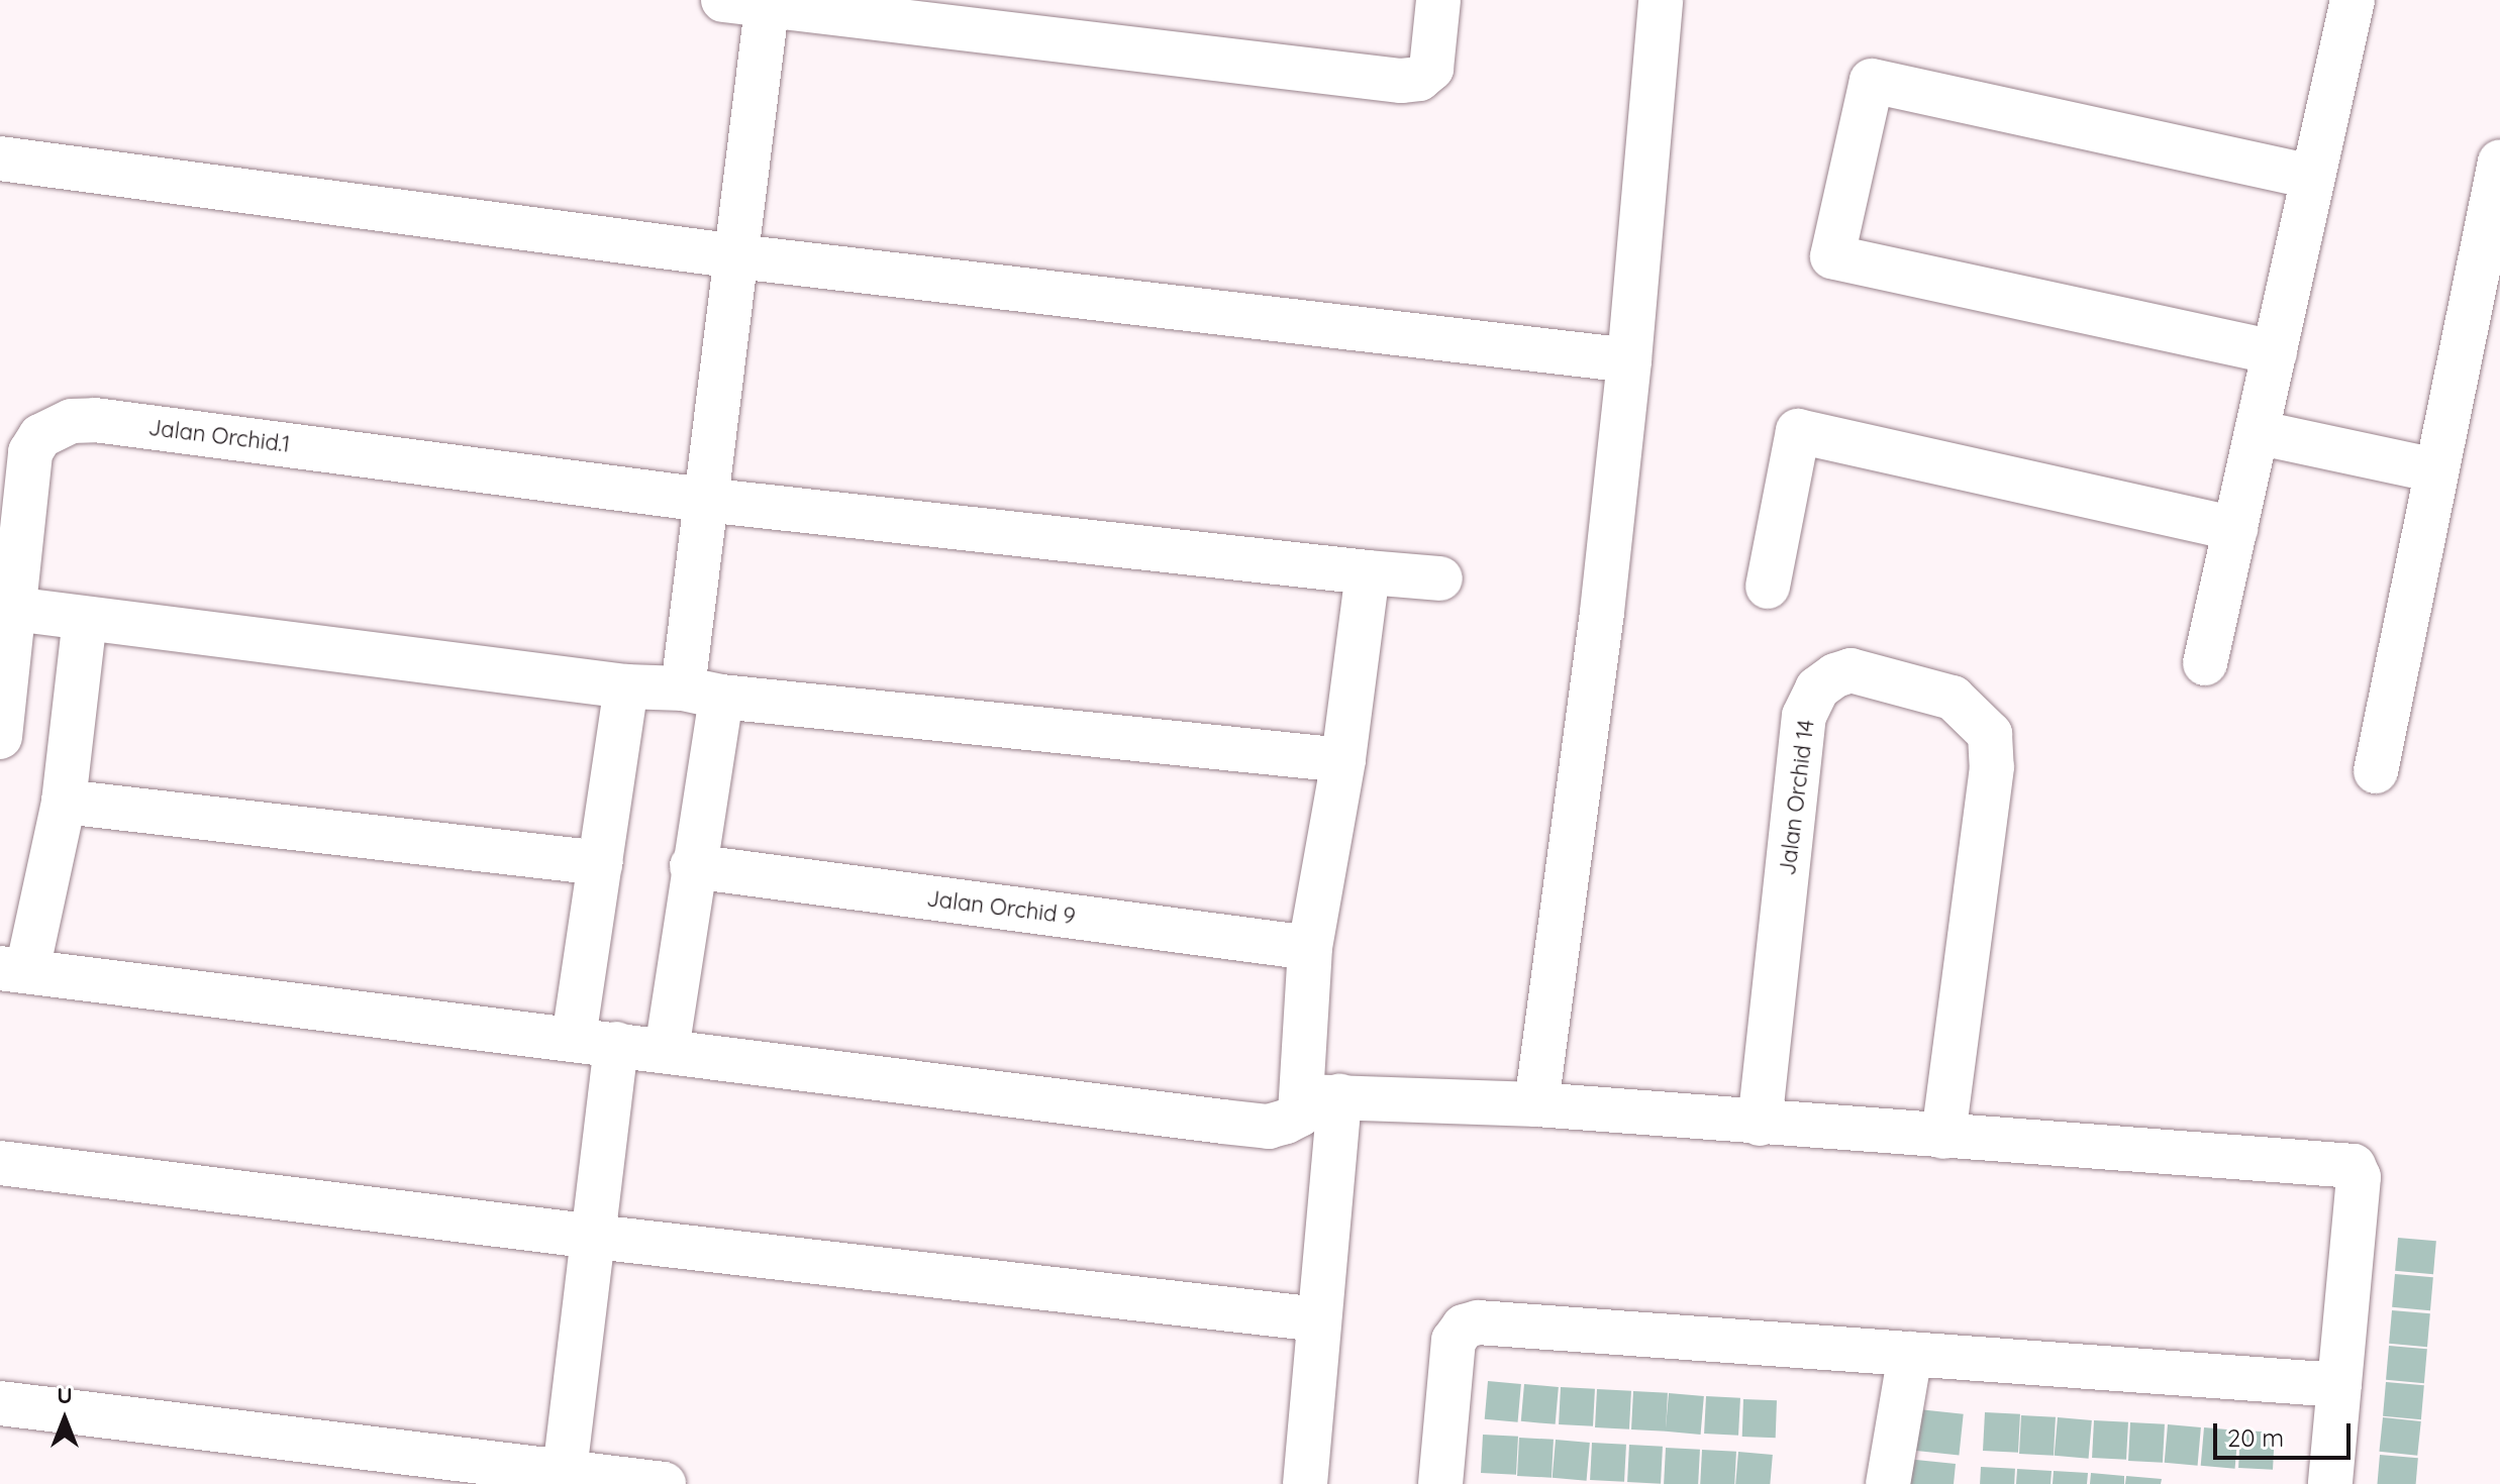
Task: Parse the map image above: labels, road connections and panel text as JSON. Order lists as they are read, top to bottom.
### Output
{
  "streets": {
    "street": ["Jalan Orchid.1", "Jalan Orchid 14", "Jalan Orchid 9"]
  },
  "scale_bar": "20 m",
  "north": "top"
}
